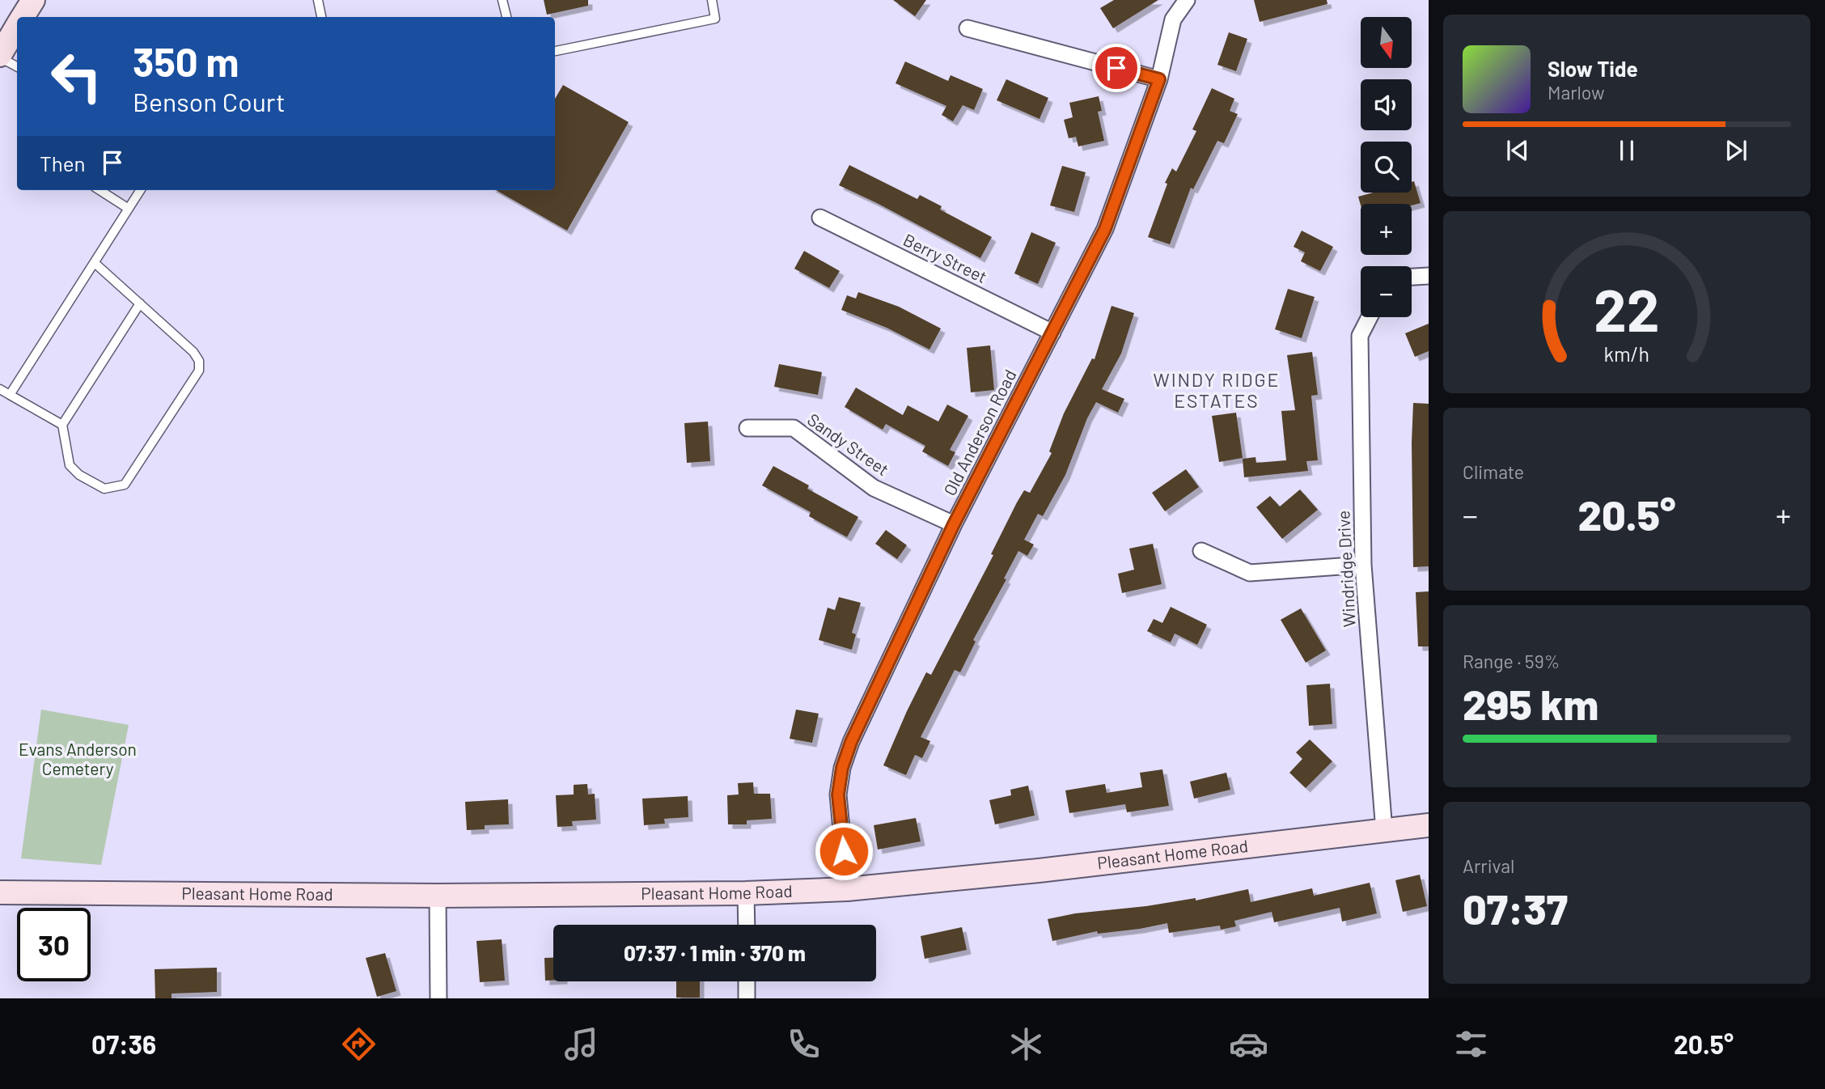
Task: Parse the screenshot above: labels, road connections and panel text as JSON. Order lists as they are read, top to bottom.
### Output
{
  "streets": {
    "street": [
      "Berry Street",
      "Old Anderson Road",
      "Sandy Street",
      "Windridge Drive",
      "Pleasant Home Road"
    ]
  },
  "crossings": [
    ["Berry Street", "Old Anderson Road"],
    ["Old Anderson Road", "Sandy Street"],
    ["Old Anderson Road", "Pleasant Home Road"],
    ["Windridge Drive", "Pleasant Home Road"]
  ],
  "districts": ["WINDY RIDGE ESTATES"],
  "parks": ["Evans Anderson Cemetery"],
  "north": "bottom",
  "page": {
    "map_buttons": ["+", "−"],
    "turn": ["350 m", "Benson Court"],
    "song": ["Slow Tide", "Marlow"],
    "then": "Then",
    "tile": [
      "Climate",
      ["Range · 59%", "295 km"],
      ["Arrival", "07:37"]
    ],
    "heat": ["−", "20.5°", "+"],
    "limit": "30",
    "trip": "07:37 · 1 min · 370 m",
    "tabs": ["07:36", "20.5°"],
    "gauge": ["22", "km/h"]
  }
}
